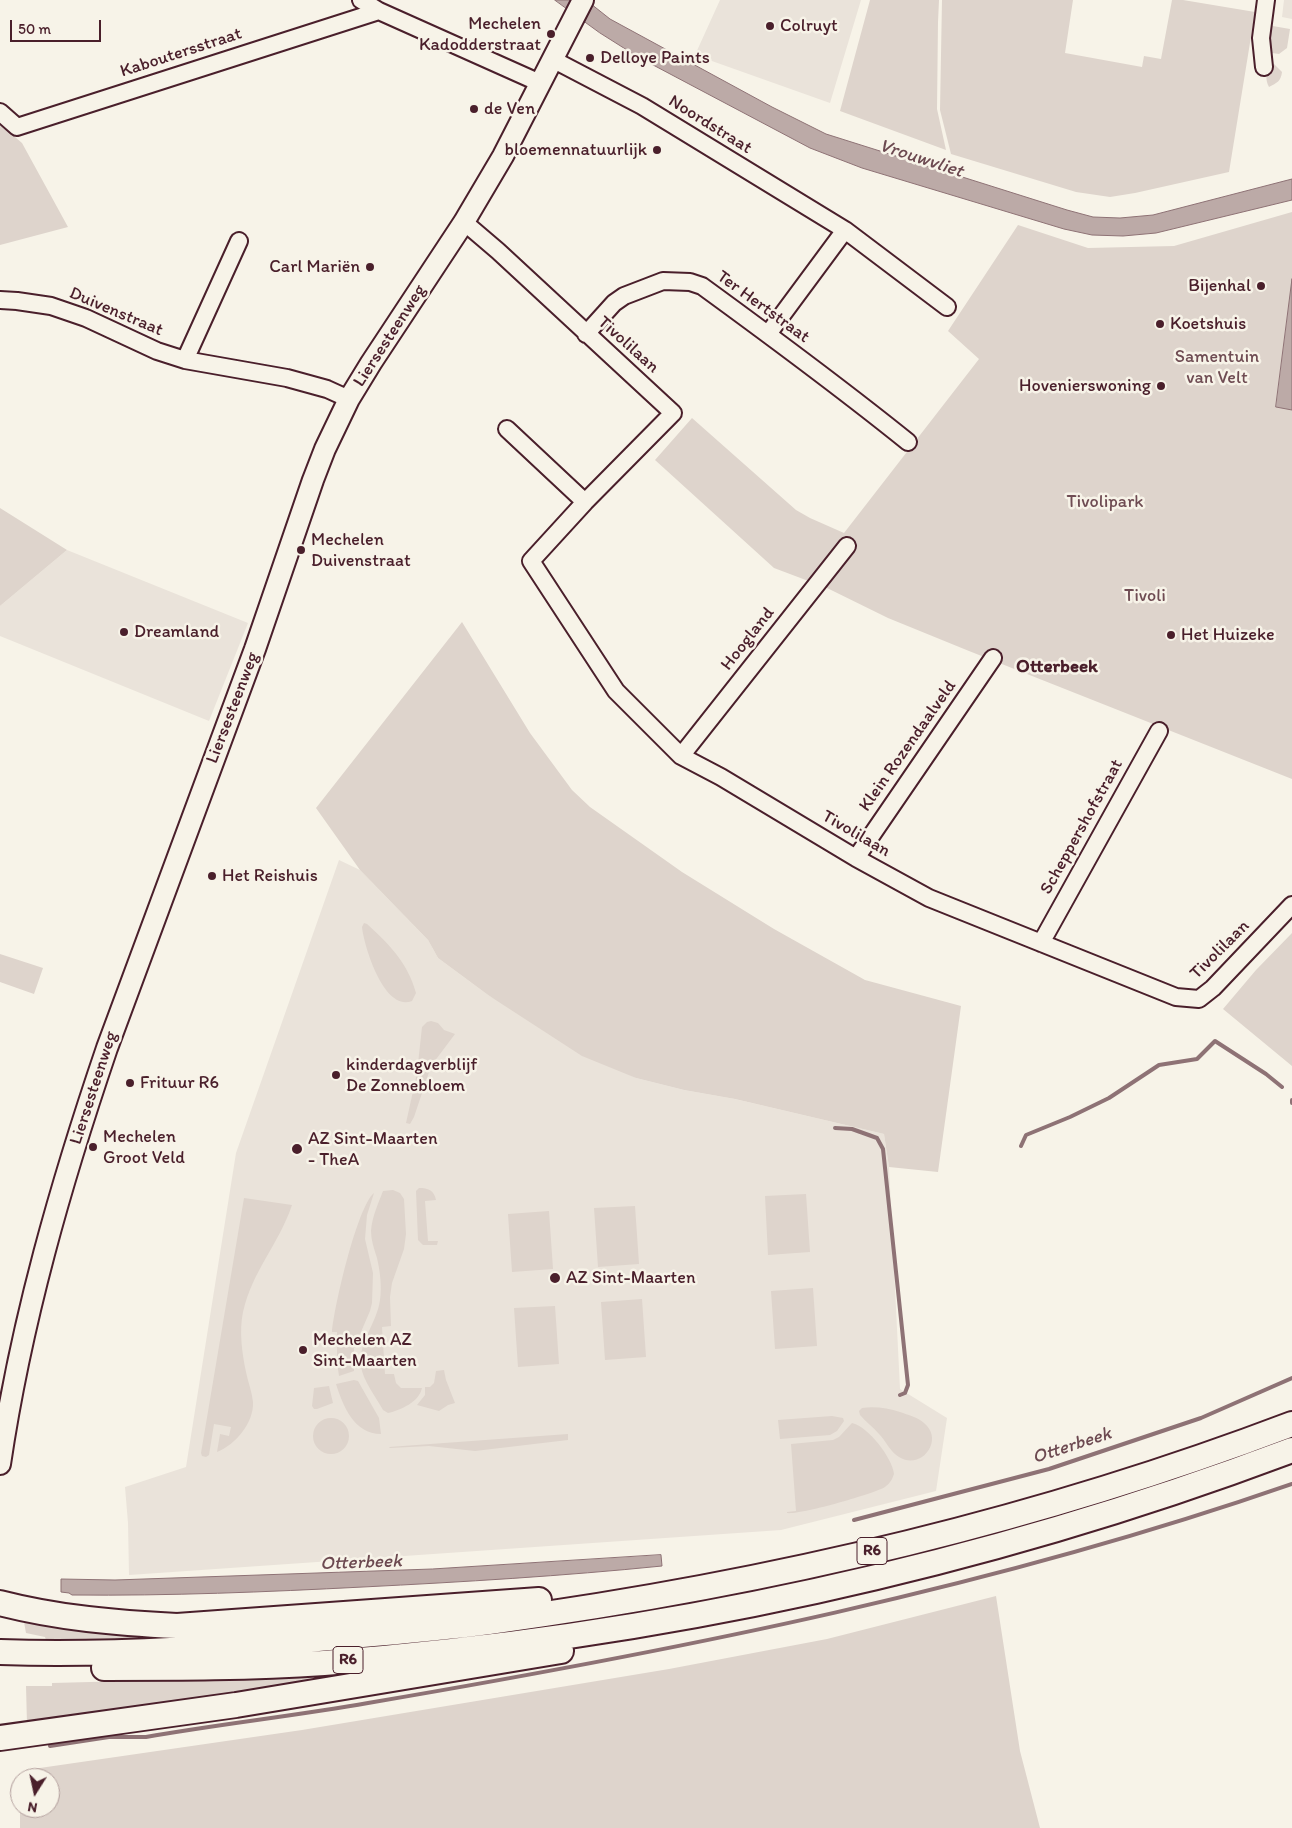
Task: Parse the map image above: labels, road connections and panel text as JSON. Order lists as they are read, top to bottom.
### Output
{
  "streets": {
    "highway": ["R6"],
    "main road": ["Liersesteenweg"],
    "street": [
      "Kaboutersstraat",
      "Noordstraat",
      "Ter Hertstraat",
      "Duivenstraat",
      "Tivolilaan",
      "Hoogland",
      "Klein Rozendaalveld",
      "Scheppershofstraat"
    ]
  },
  "crossings": [
    ["Noordstraat", "Liersesteenweg"],
    ["Ter Hertstraat", "Tivolilaan"],
    ["Duivenstraat", "Liersesteenweg"],
    ["Liersesteenweg", "Tivolilaan"],
    ["Tivolilaan", "Hoogland"],
    ["Tivolilaan", "Klein Rozendaalveld"],
    ["Tivolilaan", "Scheppershofstraat"]
  ],
  "districts": ["Otterbeek"],
  "water": ["Vrouwvliet", "Otterbeek"],
  "parks": ["Samentuin van Velt", "Tivolipark", "Tivoli"],
  "places": [
    "Colruyt",
    "Mechelen Kadodderstraat",
    "Delloye Paints",
    "de Ven",
    "bloemennatuurlijk",
    "Carl Mariën",
    "Bijenhal",
    "Koetshuis",
    "Hovenierswoning",
    "Mechelen Duivenstraat",
    "Dreamland",
    "Het Huizeke",
    "Het Reishuis",
    "kinderdagverblijf De Zonnebloem",
    "Frituur R6",
    "Mechelen Groot Veld",
    "AZ Sint-Maarten - TheA",
    "AZ Sint-Maarten",
    "Mechelen AZ Sint-Maarten"
  ],
  "scale_bar": "50 m",
  "north": "bottom"
}
